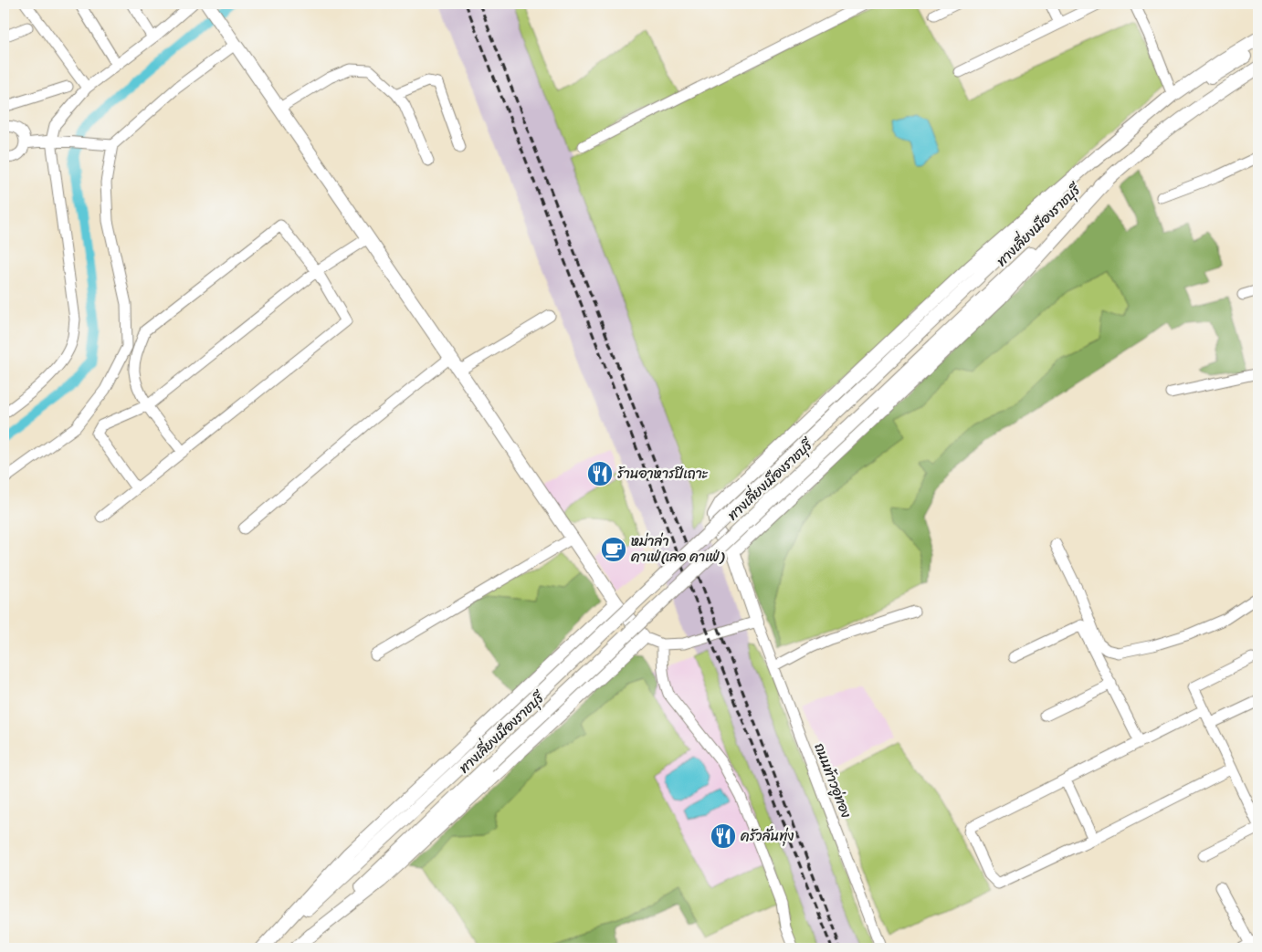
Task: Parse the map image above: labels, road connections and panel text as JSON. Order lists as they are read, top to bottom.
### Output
{
  "streets": {
    "main road": ["ทางเลี่ยงเมืองราชบุรี"],
    "street": ["ถนนท้าวอู่ทอง"]
  },
  "places": {
    "restaurant": ["ร้านอาหารปีเถาะ", "ครัวลั่นทุ่ง"],
    "cafe": ["หม่าล่า คาเฟ่(เลอ คาเฟ่)"]
  }
}
